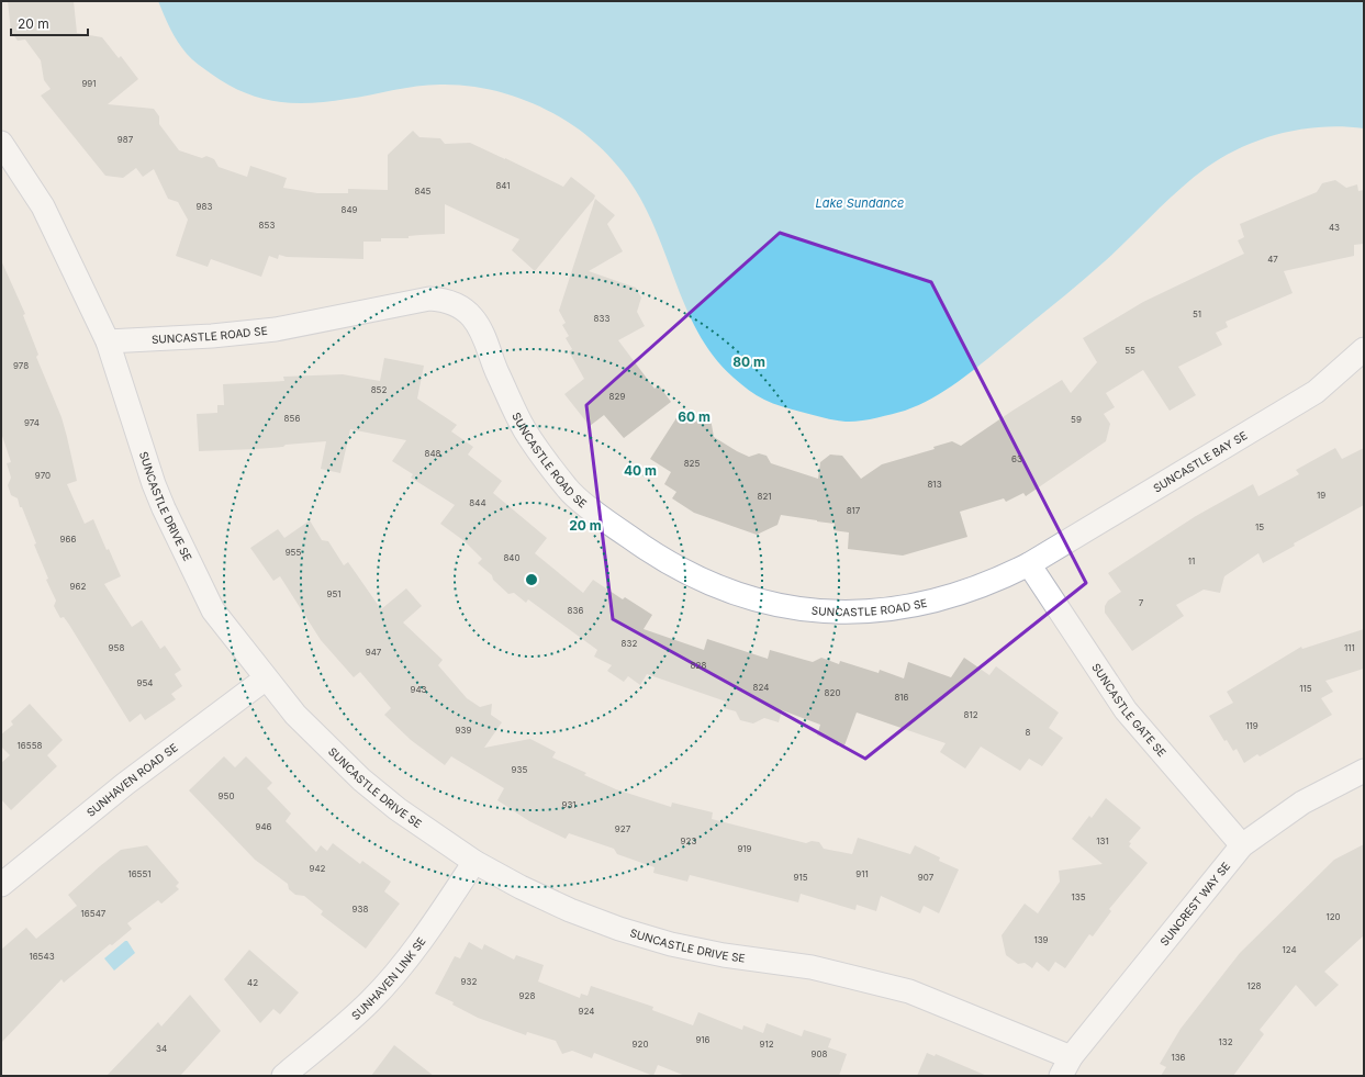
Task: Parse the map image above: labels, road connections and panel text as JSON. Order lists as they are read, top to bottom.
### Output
{
  "streets": {
    "street": [
      "SUNCASTLE ROAD SE",
      "SUNCASTLE BAY SE",
      "SUNCASTLE DRIVE SE",
      "SUNCASTLE GATE SE",
      "SUNHAVEN ROAD SE",
      "SUNCREST WAY SE",
      "SUNHAVEN LINK SE"
    ]
  },
  "crossings": [
    ["SUNCASTLE ROAD SE", "SUNCASTLE BAY SE"],
    ["SUNCASTLE ROAD SE", "SUNCASTLE DRIVE SE"],
    ["SUNCASTLE ROAD SE", "SUNCASTLE GATE SE"],
    ["SUNCASTLE BAY SE", "SUNCASTLE GATE SE"],
    ["SUNCASTLE DRIVE SE", "SUNHAVEN ROAD SE"],
    ["SUNCASTLE DRIVE SE", "SUNCREST WAY SE"],
    ["SUNCASTLE DRIVE SE", "SUNHAVEN LINK SE"],
    ["SUNCASTLE GATE SE", "SUNCREST WAY SE"]
  ],
  "water": ["Lake Sundance"],
  "house_numbers": [
    "991",
    "987",
    "841",
    "845",
    "983",
    "849",
    "853",
    "43",
    "47",
    "51",
    "833",
    "55",
    "978",
    "852",
    "829",
    "856",
    "59",
    "974",
    "848",
    "63",
    "825",
    "970",
    "813",
    "19",
    "821",
    "844",
    "817",
    "15",
    "966",
    "955",
    "840",
    "11",
    "962",
    "951",
    "7",
    "836",
    "832",
    "958",
    "111",
    "947",
    "828",
    "954",
    "824",
    "115",
    "943",
    "820",
    "816",
    "812",
    "119",
    "939",
    "8",
    "16558",
    "935",
    "950",
    "931",
    "946",
    "927",
    "923",
    "131",
    "919",
    "942",
    "16551",
    "911",
    "915",
    "907",
    "135",
    "938",
    "16547",
    "120",
    "139",
    "124",
    "16543",
    "932",
    "42",
    "128",
    "928",
    "924",
    "916",
    "132",
    "920",
    "912",
    "34",
    "908",
    "136"
  ],
  "scale_bar": "20 m",
  "rings": [
    "80 m",
    "60 m",
    "40 m",
    "20 m"
  ]
}
